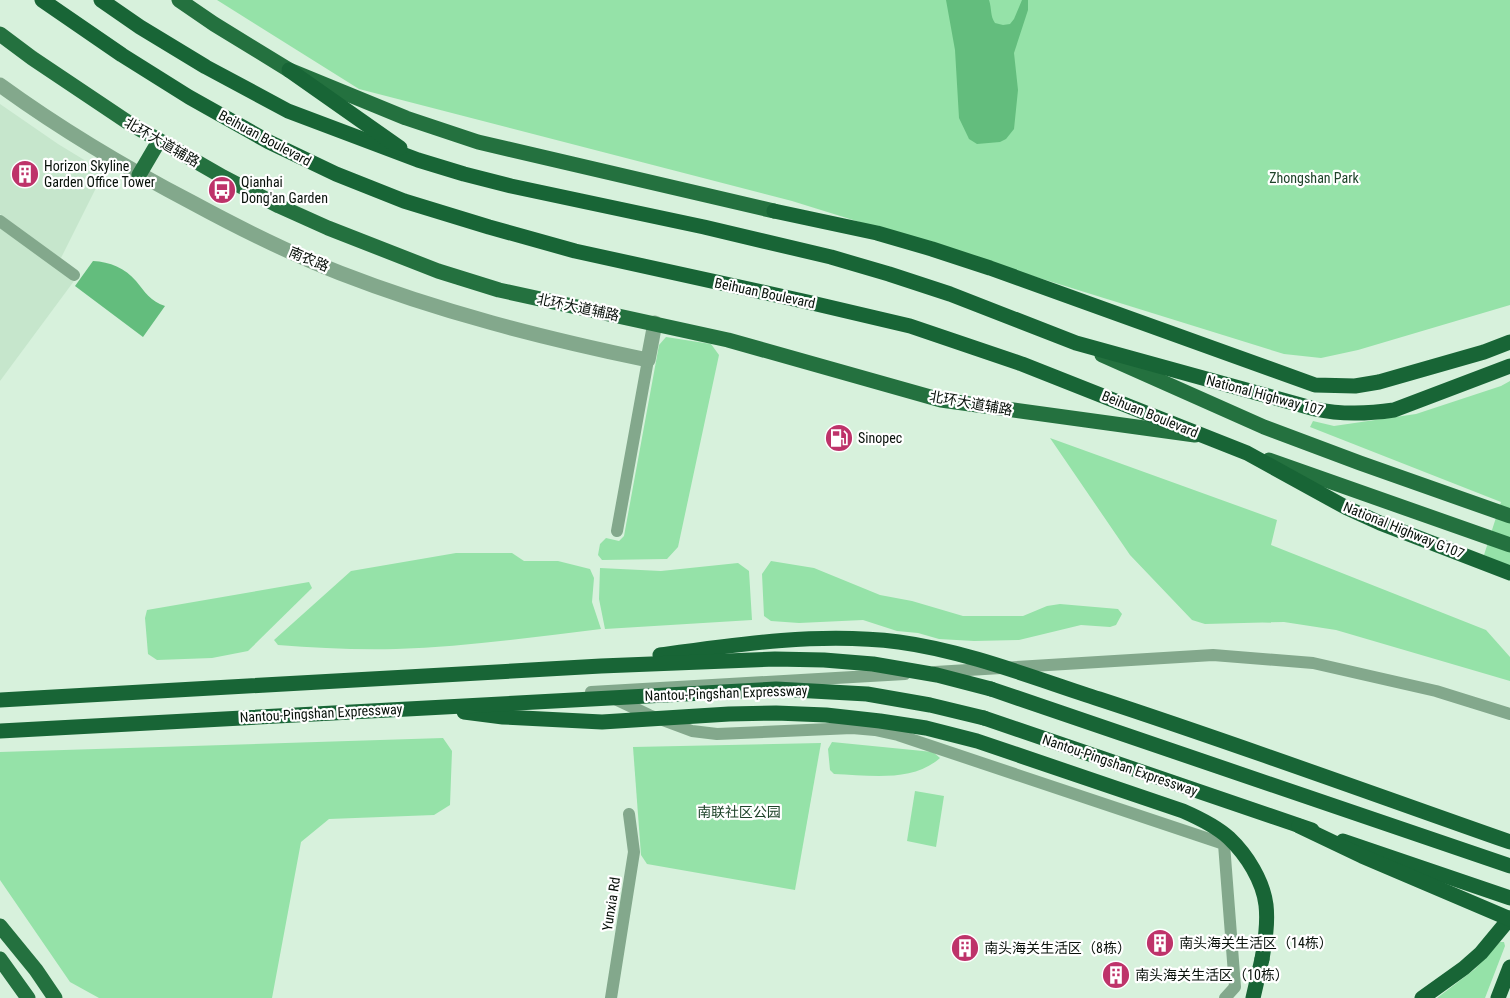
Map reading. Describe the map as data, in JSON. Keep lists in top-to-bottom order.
{
  "streets": {
    "highway": [
      "Beihuan Boulevard",
      "National Highway 107",
      "National Highway G107",
      "Nantou-Pingshan Expressway"
    ],
    "main road": ["北环大道辅路"],
    "street": ["南农路", "Yunxia Rd"]
  },
  "crossings": [
    ["Beihuan Boulevard", "北环大道辅路"],
    ["Beihuan Boulevard", "National Highway G107"]
  ],
  "parks": ["Zhongshan Park", "南联社区公园"],
  "places": {
    "building": [
      "Horizon Skyline Garden Office Tower",
      "南头海关生活区（14栋）",
      "南头海关生活区（8栋）",
      "南头海关生活区（10栋）"
    ],
    "bus stop": ["Qianhai Dong'an Garden"],
    "fuel station": ["Sinopec"]
  }
}
